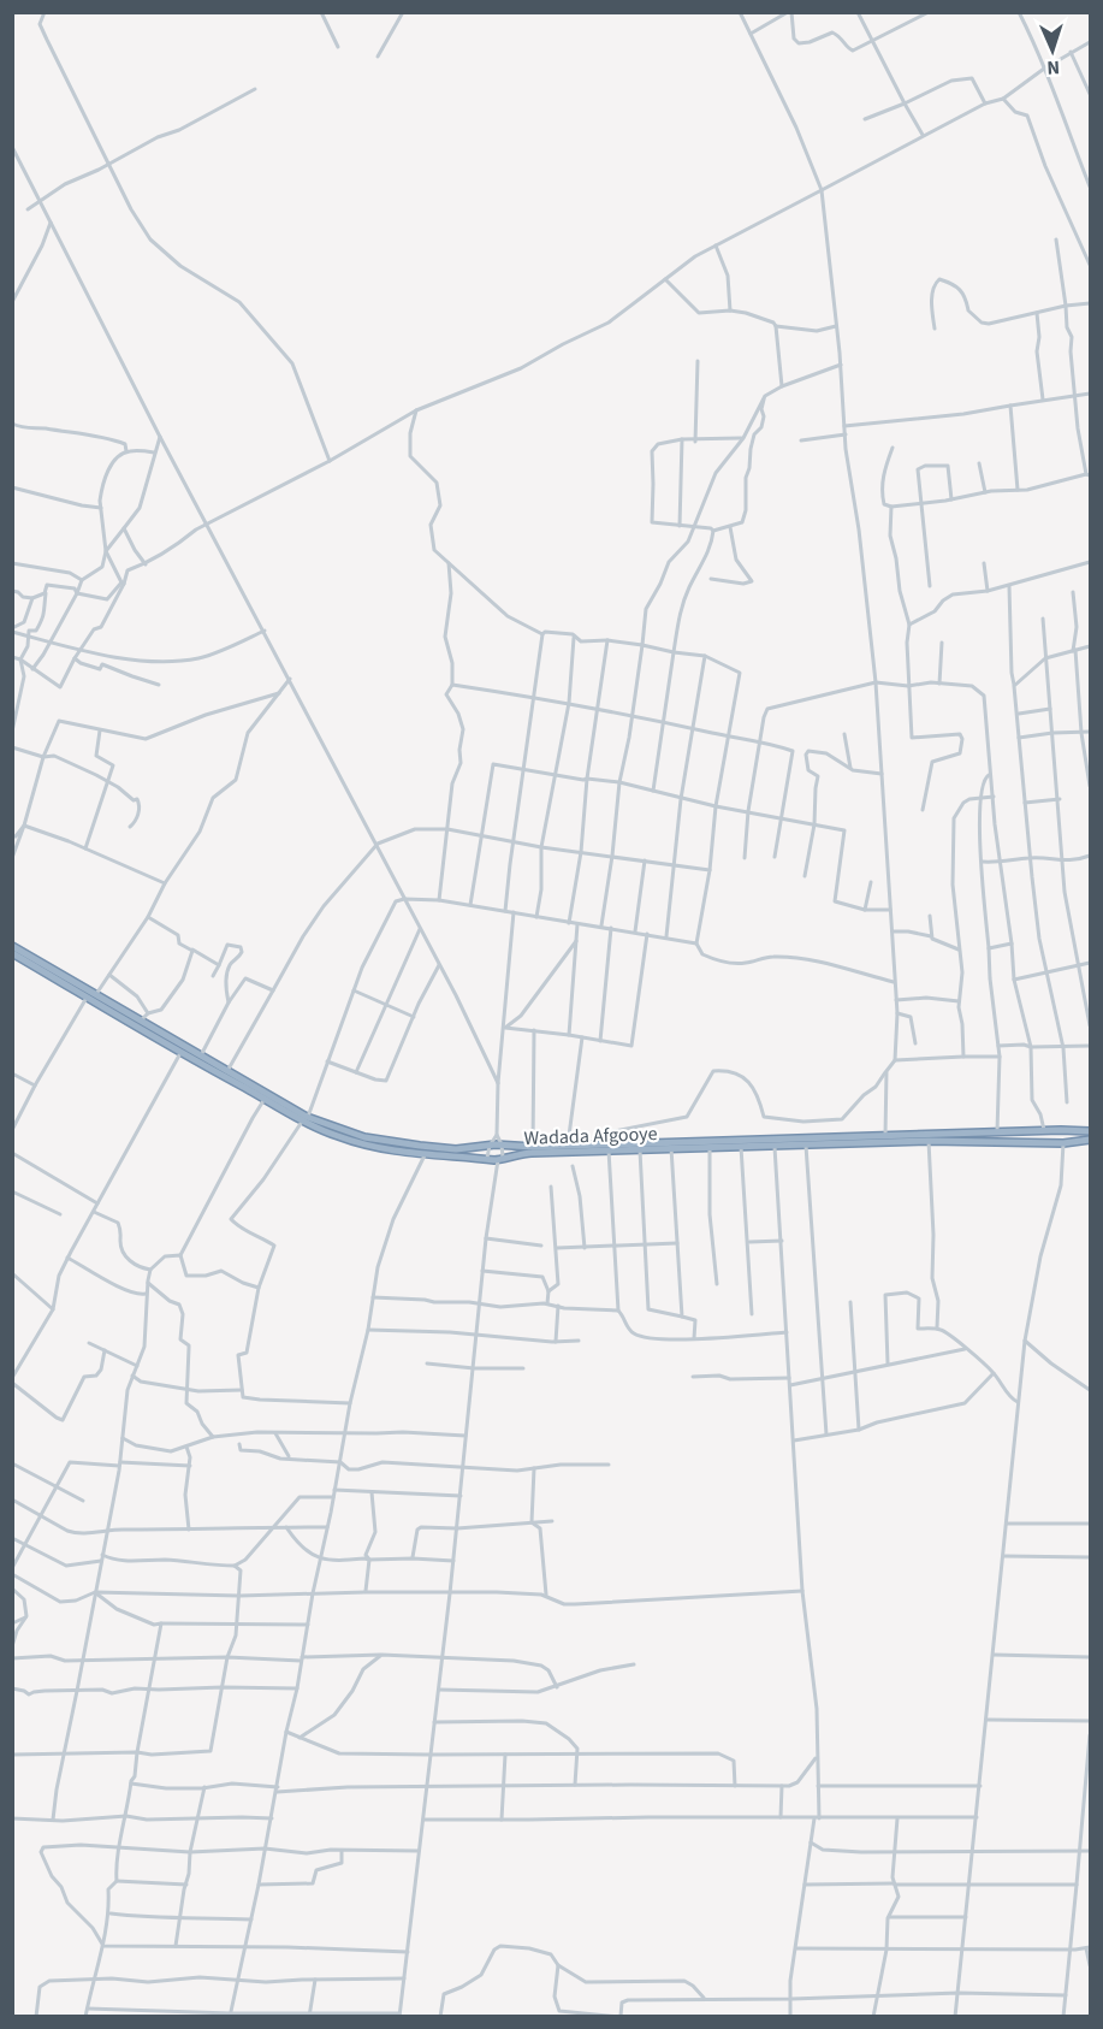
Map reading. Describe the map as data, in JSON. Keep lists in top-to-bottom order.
{
  "streets": {
    "highway": ["Wadada Afgooye"]
  },
  "north": "bottom"
}
